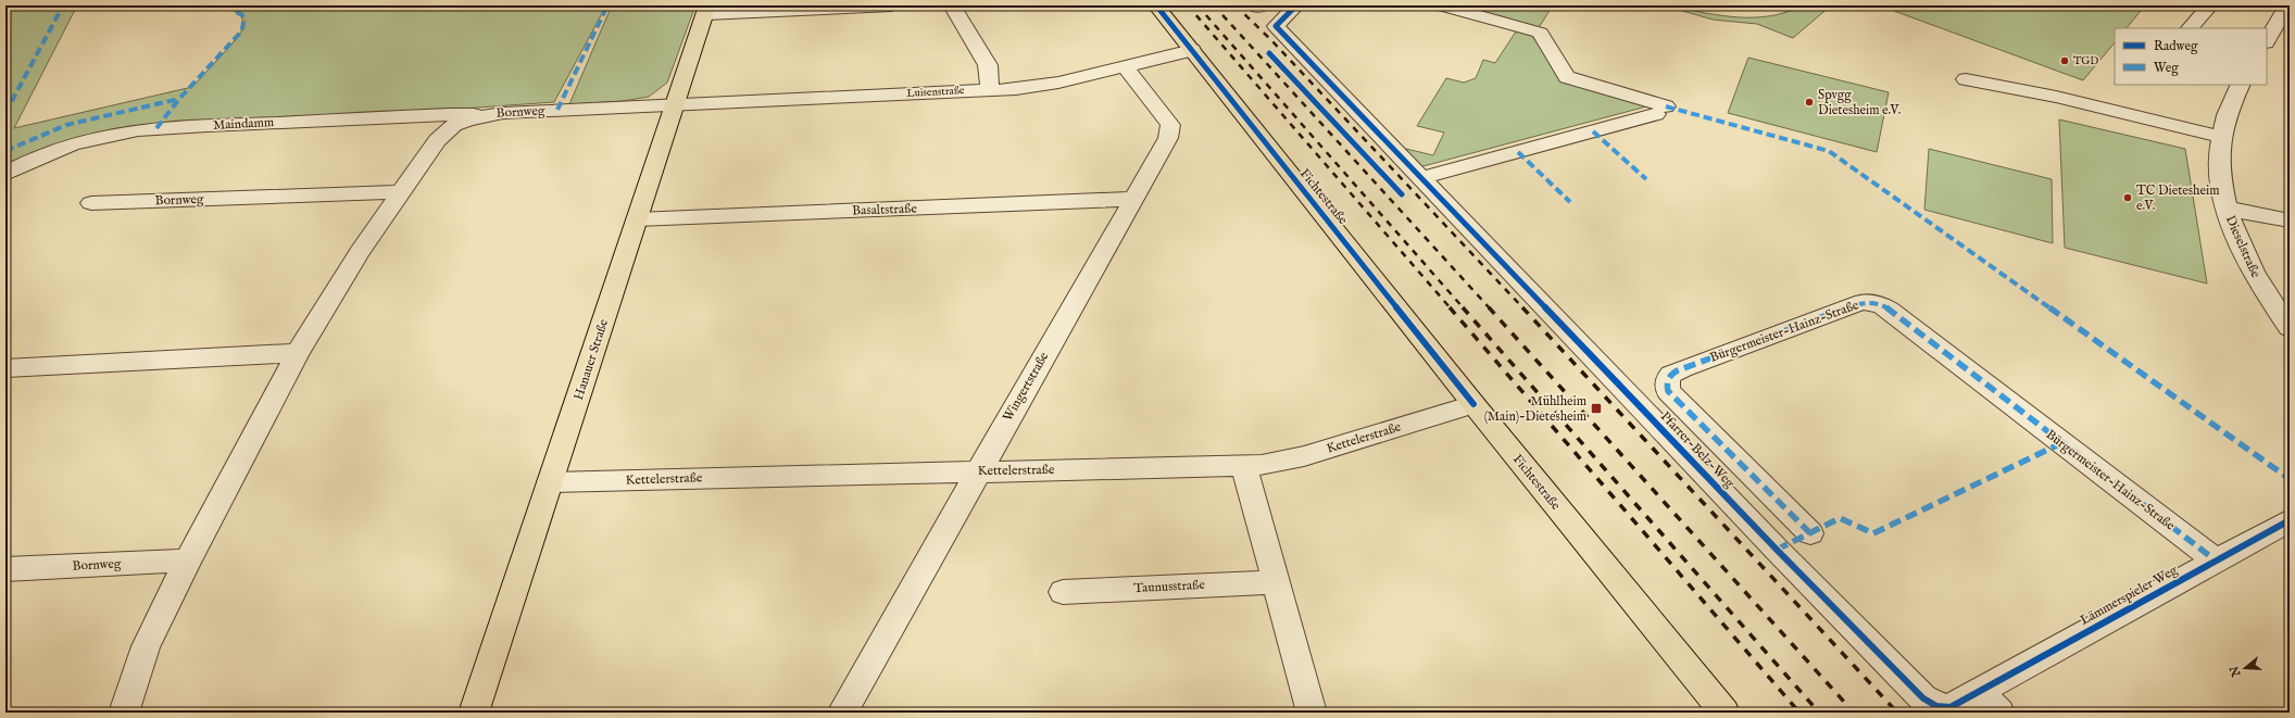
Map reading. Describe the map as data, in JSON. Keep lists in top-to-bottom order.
{
  "streets": {
    "main road": ["Fichtestraße", "Hanauer Straße"],
    "street": [
      "Luisenstraße",
      "Bornweg",
      "Maindamm",
      "Basaltstraße",
      "Dieselstraße",
      "Bürgermeister-Hainz-Straße",
      "Wingertstraße",
      "Kettelerstraße",
      "Pfarrer-Belz-Weg",
      "Taunusstraße",
      "Lämmerspieler Weg"
    ]
  },
  "crossings": [
    ["Luisenstraße", "Bornweg"],
    ["Luisenstraße", "Fichtestraße"],
    ["Luisenstraße", "Hanauer Straße"],
    ["Luisenstraße", "Wingertstraße"],
    ["Bornweg", "Maindamm"],
    ["Bornweg", "Hanauer Straße"],
    ["Fichtestraße", "Kettelerstraße"],
    ["Basaltstraße", "Hanauer Straße"],
    ["Basaltstraße", "Wingertstraße"],
    ["Bürgermeister-Hainz-Straße", "Lämmerspieler Weg"],
    ["Hanauer Straße", "Kettelerstraße"],
    ["Wingertstraße", "Kettelerstraße"],
    ["Pfarrer-Belz-Weg", "Lämmerspieler Weg"]
  ],
  "places": {
    "other": ["TGD", "Spvgg Dietesheim e.V.", "TC Dietesheim e.V."],
    "transit": ["Mühlheim (Main)-Dietesheim"]
  },
  "legend": ["Radweg", "Weg"],
  "north": "left"
}
